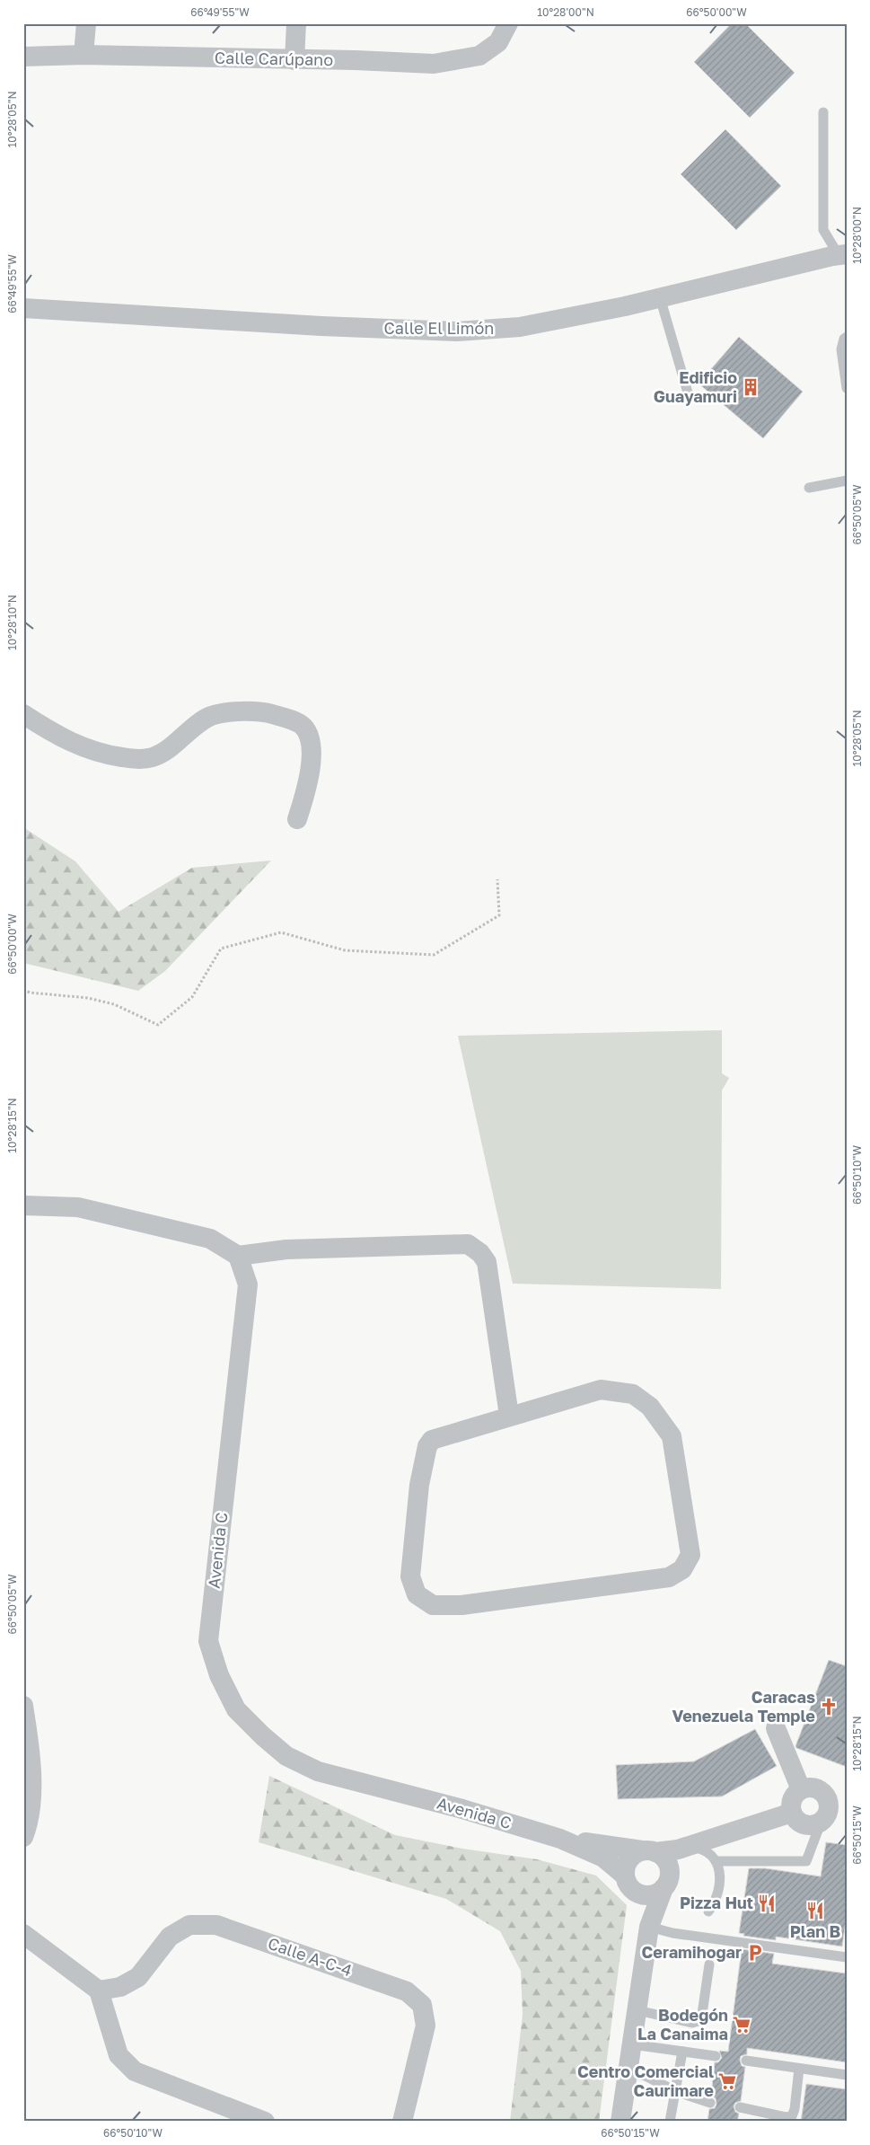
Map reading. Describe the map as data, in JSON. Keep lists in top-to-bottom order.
{
  "streets": {
    "street": [
      "Calle Carúpano",
      "Calle El Limón",
      "Avenida C",
      "Calle A-C-4"
    ]
  },
  "places": {
    "building": ["Edificio Guayamuri"],
    "church": ["Caracas Venezuela Temple"],
    "restaurant": ["Pizza Hut", "Plan B"],
    "parking": ["Ceramihogar"],
    "supermarket": ["Bodegón La Canaima", "Centro Comercial Caurimare"]
  },
  "coordinates": [
    "66°49'55\"W",
    "10°28'00\"N",
    "66°50'00\"W",
    "10°28'05\"N",
    "66°50'05\"W",
    "10°28'10\"N",
    "10°28'15\"N",
    "66°50'10\"W",
    "66°50'15\"W"
  ]
}
